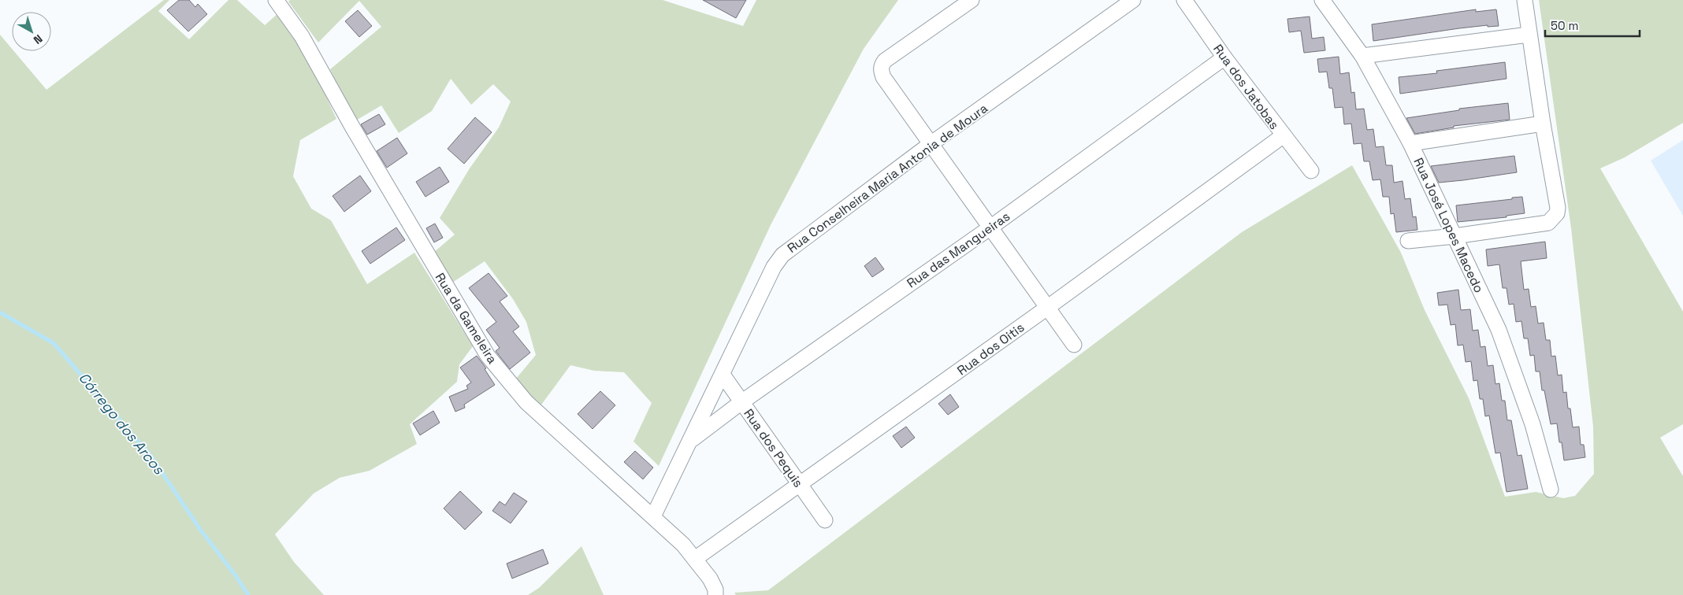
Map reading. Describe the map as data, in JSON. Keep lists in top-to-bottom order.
{
  "streets": {
    "street": [
      "Rua dos Jatobas",
      "Rua Conselheira Maria Antonia de Moura",
      "Rua José Lopes Macedo",
      "Rua das Mangueiras",
      "Rua da Gameleira",
      "Rua dos Oitis",
      "Rua dos Pequis"
    ]
  },
  "crossings": [
    ["Rua dos Jatobas", "Rua das Mangueiras"],
    ["Rua dos Jatobas", "Rua dos Oitis"],
    ["Rua Conselheira Maria Antonia de Moura", "Rua das Mangueiras"],
    ["Rua Conselheira Maria Antonia de Moura", "Rua da Gameleira"],
    ["Rua Conselheira Maria Antonia de Moura", "Rua dos Pequis"],
    ["Rua das Mangueiras", "Rua dos Pequis"],
    ["Rua da Gameleira", "Rua dos Oitis"],
    ["Rua dos Oitis", "Rua dos Pequis"]
  ],
  "water": ["Córrego dos Arcos"],
  "scale_bar": "50 m",
  "north": "bottom right"
}
